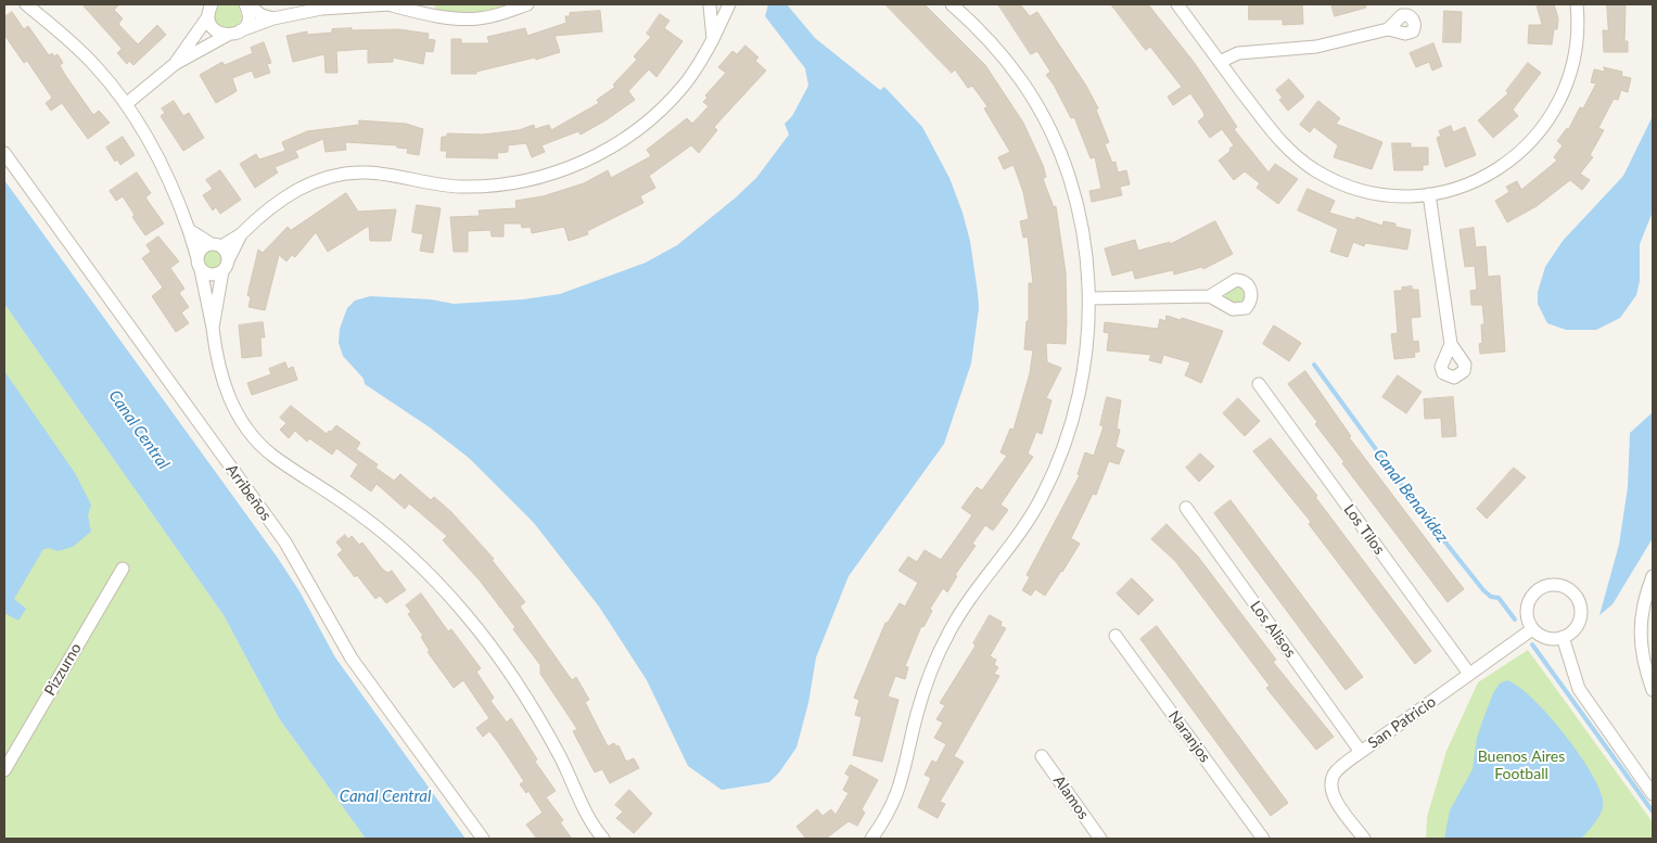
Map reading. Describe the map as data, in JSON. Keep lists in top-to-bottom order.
{
  "streets": {
    "street": [
      "Arribeños",
      "Los Tilos",
      "Los Alisos",
      "Pizzurno",
      "San Patricio",
      "Naranjos",
      "Alamos"
    ]
  },
  "crossings": [
    ["Los Tilos", "San Patricio"],
    ["Los Alisos", "San Patricio"]
  ],
  "water": ["Canal Central", "Canal Benavídez"],
  "parks": ["Buenos Aires Football"]
}
